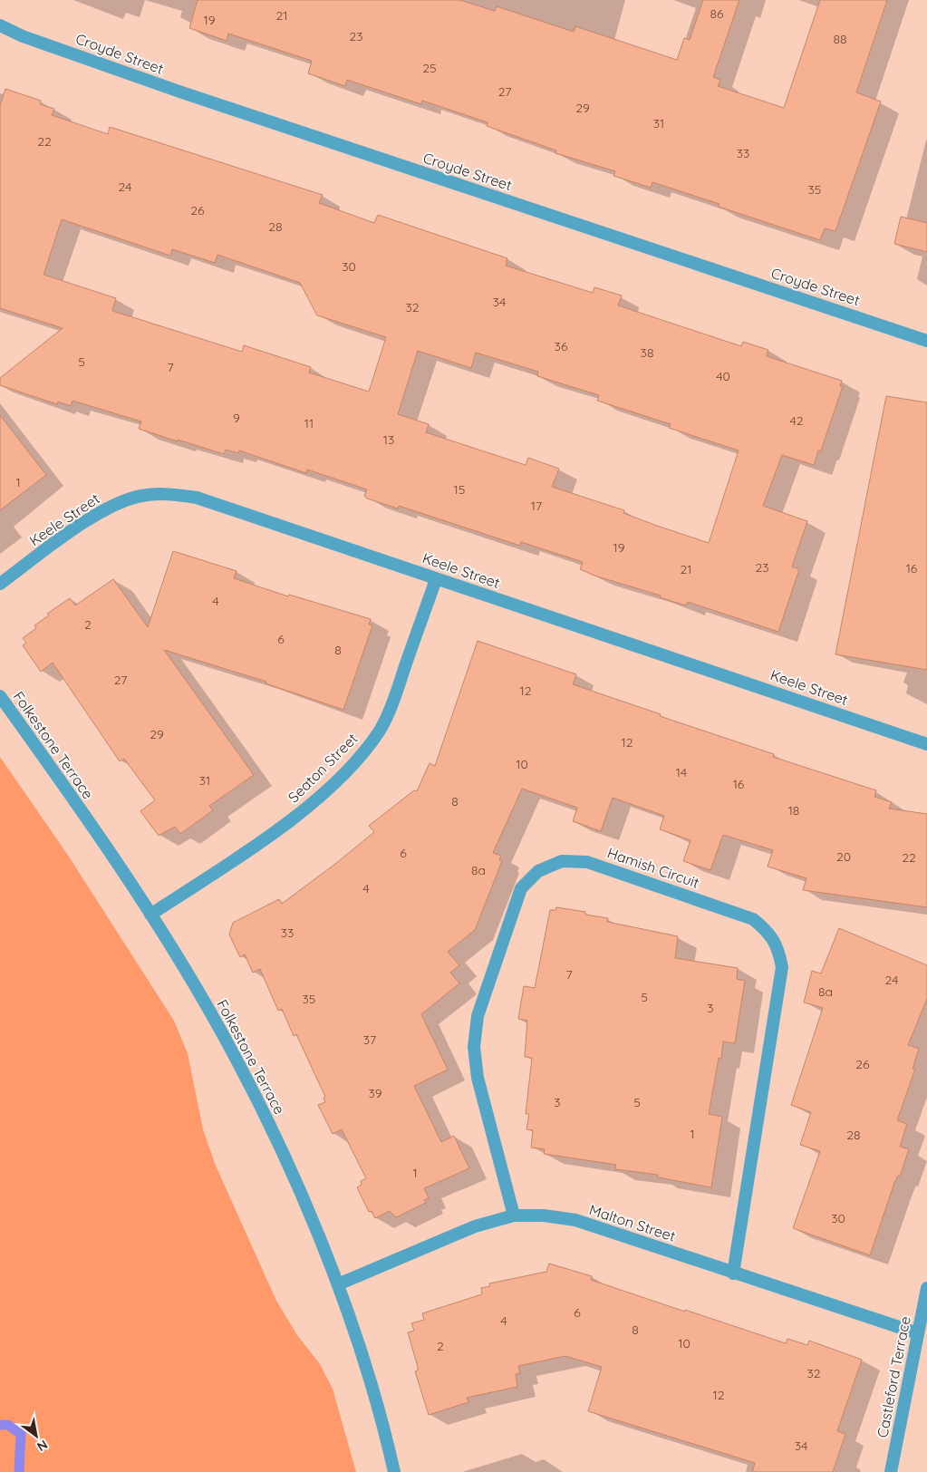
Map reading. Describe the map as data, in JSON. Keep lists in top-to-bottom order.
{
  "streets": {
    "street": [
      "Croyde Street",
      "Keele Street",
      "Folkestone Terrace",
      "Seaton Street",
      "Hamish Circuit",
      "Malton Street",
      "Castleford Terrace"
    ]
  },
  "crossings": [
    ["Keele Street", "Seaton Street"],
    ["Folkestone Terrace", "Seaton Street"],
    ["Folkestone Terrace", "Malton Street"],
    ["Hamish Circuit", "Malton Street"],
    ["Malton Street", "Castleford Terrace"]
  ],
  "house_numbers": [
    "86",
    "21",
    "19",
    "23",
    "88",
    "25",
    "27",
    "29",
    "31",
    "22",
    "33",
    "24",
    "35",
    "26",
    "28",
    "30",
    "34",
    "32",
    "36",
    "38",
    "5",
    "7",
    "40",
    "9",
    "42",
    "11",
    "13",
    "1",
    "15",
    "17",
    "19",
    "23",
    "16",
    "21",
    "4",
    "2",
    "6",
    "8",
    "27",
    "12",
    "29",
    "12",
    "10",
    "14",
    "31",
    "16",
    "8",
    "18",
    "6",
    "20",
    "22",
    "8a",
    "4",
    "33",
    "7",
    "24",
    "8a",
    "5",
    "35",
    "3",
    "37",
    "26",
    "39",
    "3",
    "5",
    "1",
    "28",
    "1",
    "30",
    "6",
    "4",
    "8",
    "10",
    "2",
    "32",
    "12",
    "34"
  ],
  "north": "bottom right"
}
